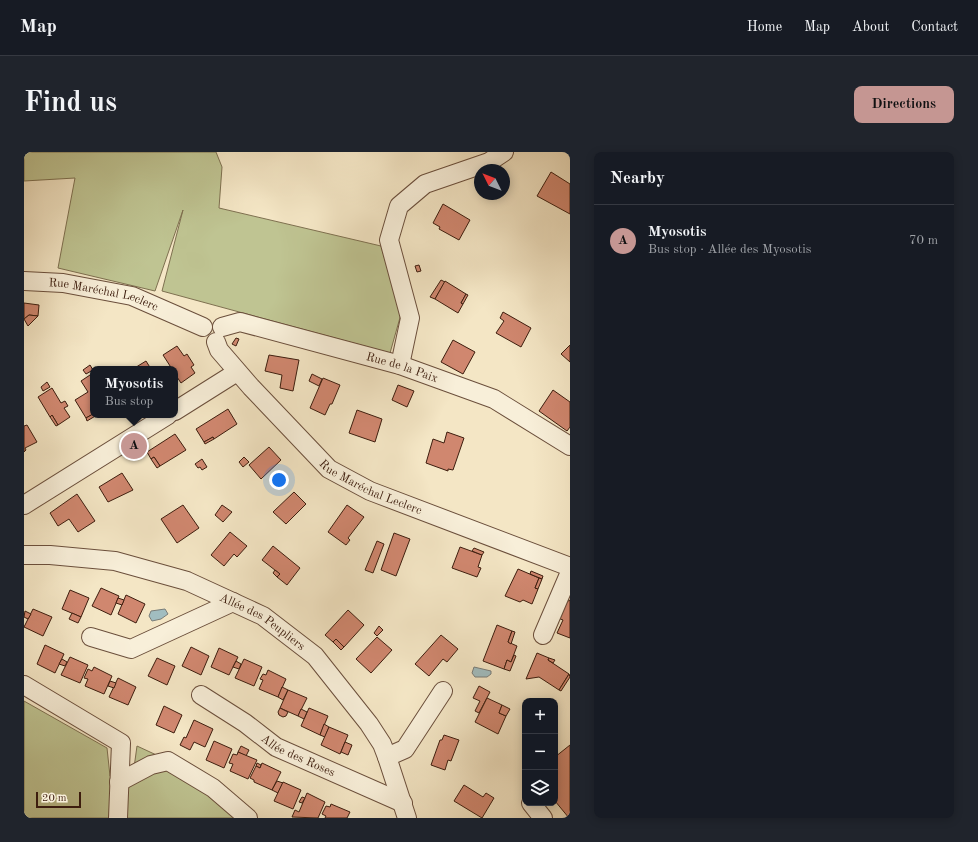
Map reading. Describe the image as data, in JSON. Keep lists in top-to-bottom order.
{
  "streets": {
    "street": [
      "Rue Maréchal Leclerc",
      "Rue de la Paix",
      "Allée des Peupliers",
      "Allée des Roses"
    ]
  },
  "crossings": [
    ["Rue Maréchal Leclerc", "Rue de la Paix"],
    ["Allée des Peupliers", "Allée des Roses"]
  ],
  "scale_bar": "20 m",
  "north": "top left",
  "page": {
    "header": "Map",
    "nav": [
      "Home",
      "Map",
      "About",
      "Contact"
    ],
    "buttons": "Directions",
    "title": "Find us",
    "heading": "Nearby",
    "list": [
      {
        "mark": "A",
        "name": "Myosotis",
        "note": "Bus stop · Allée des Myosotis",
        "value": "70 m"
      }
    ],
    "popup": ["Myosotis", "Bus stop"],
    "pins": "A",
    "map_buttons": ["+", "−"],
    "scale": "20 m"
  }
}
